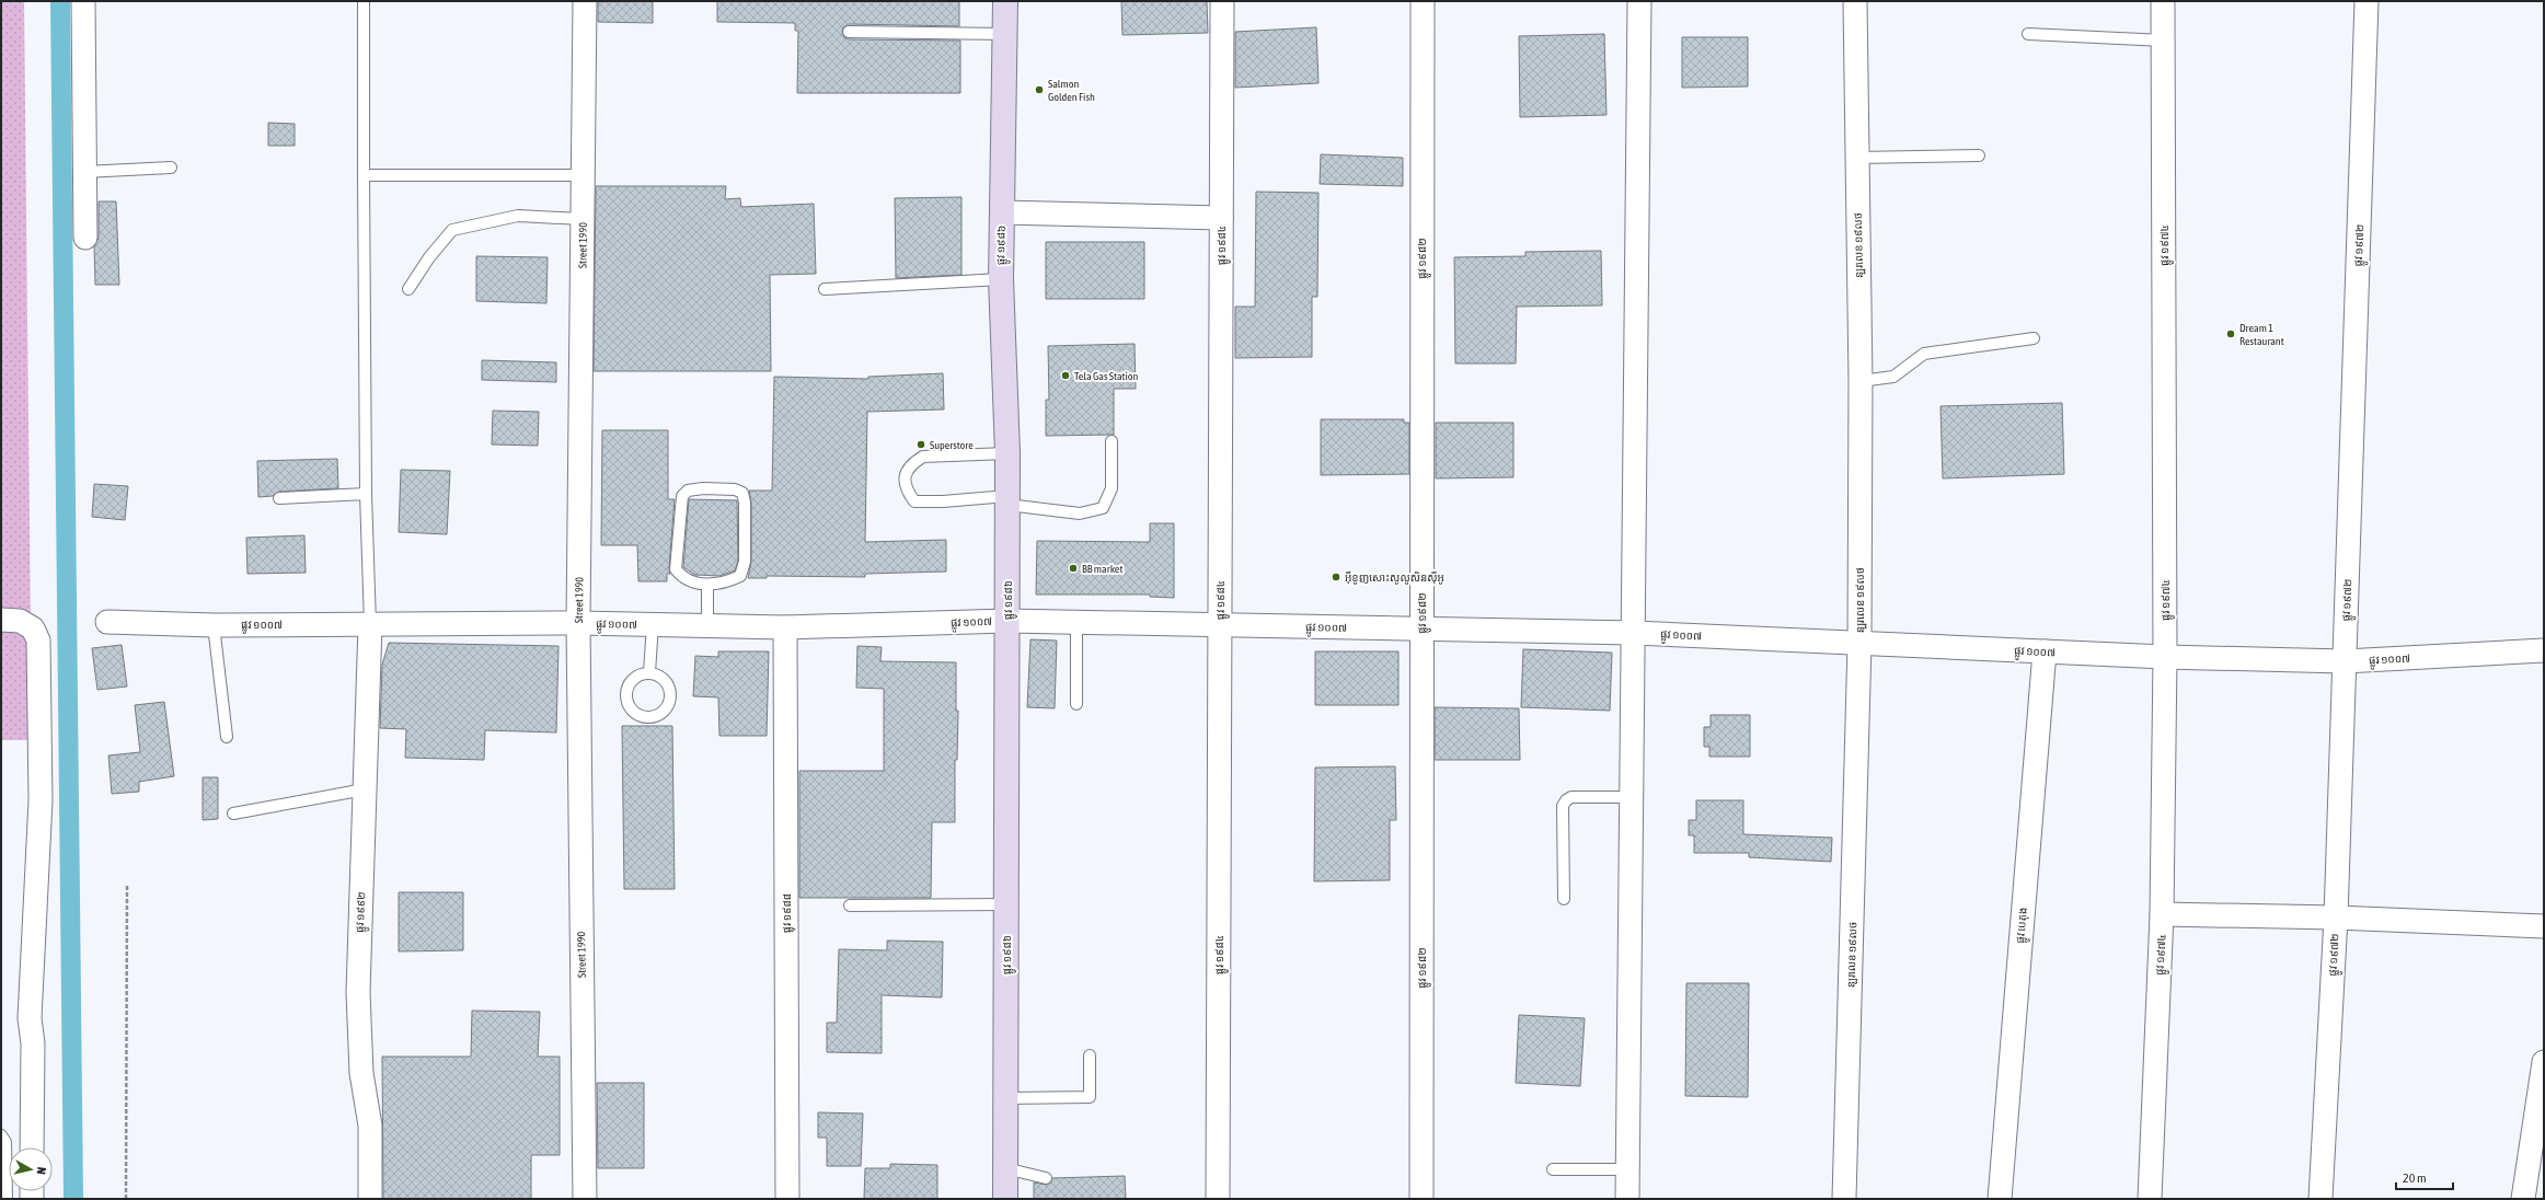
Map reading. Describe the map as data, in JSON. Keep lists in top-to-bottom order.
{
  "streets": {
    "main road": ["ផ្លូវ ១៩៨៦"],
    "street": [
      "Street 1990",
      "ផ្លូវ ១៩៨៤",
      "ន្ឡរលេខ ១៩លថ",
      "ផ្លូវ ១៩៧៤",
      "ផ្លូវ ១៩៧២",
      "ផ្លូវ ១៩៨២",
      "ផ្លូវ ១០០៧",
      "ផ្លូវ ១៩៩២",
      "ផ្លុវ ១៩៨៨",
      "ផ្លូវ បេតុង"
    ]
  },
  "crossings": [
    ["Street 1990", "ផ្លូវ ១០០៧"],
    ["ផ្លូវ ១៩៨៦", "ផ្លូវ ១០០៧"],
    ["ផ្លូវ ១៩៨៤", "ផ្លូវ ១០០៧"],
    ["ន្ឡរលេខ ១៩លថ", "ផ្លូវ ១០០៧"],
    ["ផ្លូវ ១៩៧៤", "ផ្លូវ ១០០៧"],
    ["ផ្លូវ ១៩៧២", "ផ្លូវ ១០០៧"],
    ["ផ្លូវ ១៩៨២", "ផ្លូវ ១០០៧"],
    ["ផ្លូវ ១០០៧", "ផ្លូវ ១៩៩២"],
    ["ផ្លូវ ១០០៧", "ផ្លុវ ១៩៨៨"],
    ["ផ្លូវ ១០០៧", "ផ្លូវ បេតុង"]
  ],
  "places": [
    "Salmon Golden Fish",
    "Dream 1 Restaurant",
    "Tela Gas Station",
    "Superstore",
    "BB market",
    "អ៊ីខូញសោះសូលូសិនស៊ីអូ"
  ],
  "scale_bar": "20 m",
  "north": "right"
}
